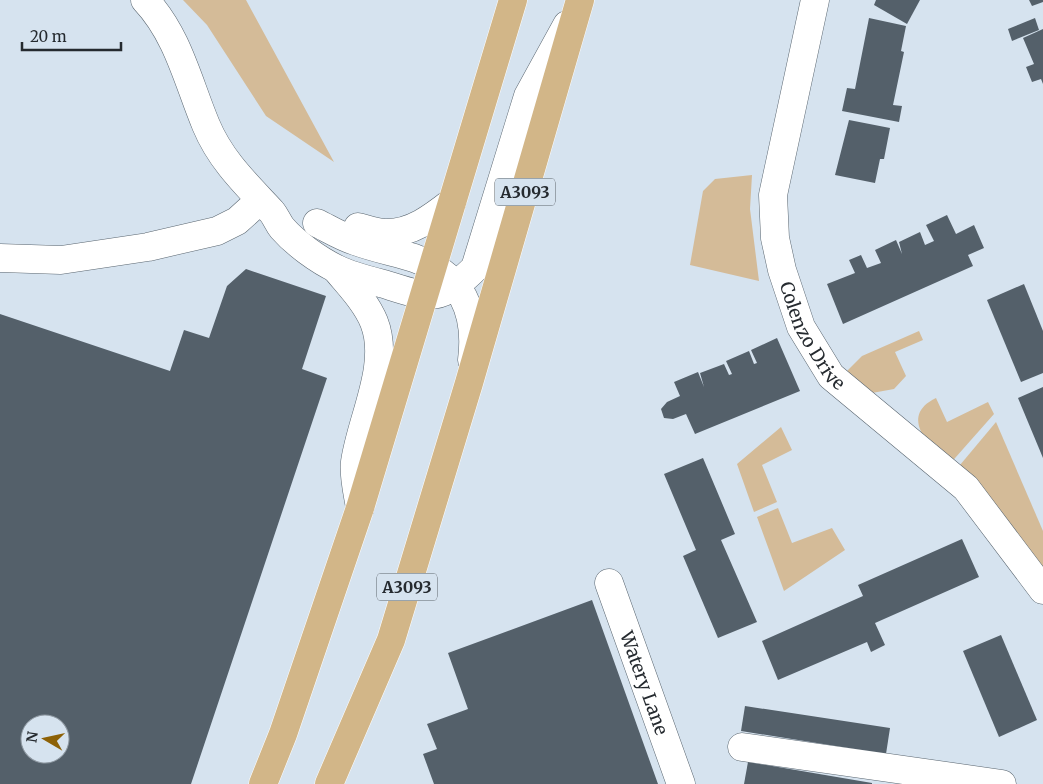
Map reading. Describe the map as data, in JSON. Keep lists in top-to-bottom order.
{
  "streets": {
    "main road": ["A3093"],
    "street": ["Colenzo Drive", "Watery Lane"]
  },
  "scale_bar": "20 m",
  "north": "left"
}
